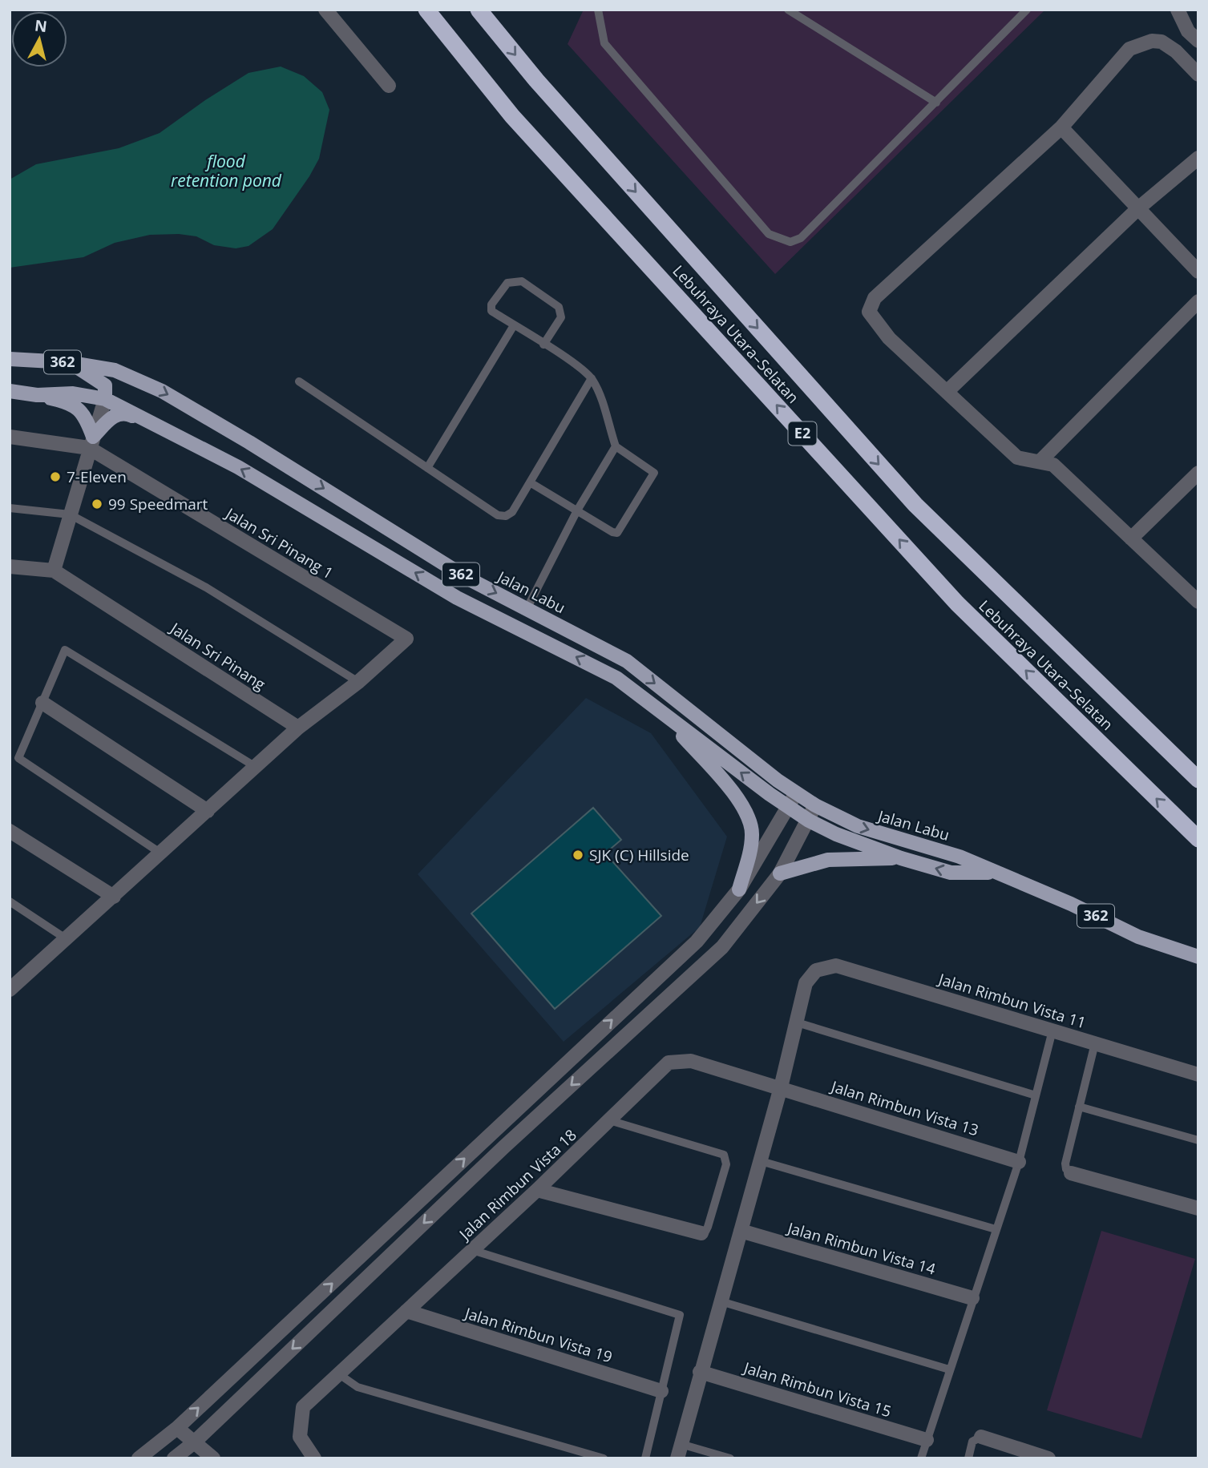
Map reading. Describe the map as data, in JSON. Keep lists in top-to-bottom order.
{
  "streets": {
    "highway": ["Lebuhraya Utara–Selatan", "E2"],
    "main road": ["362", "Jalan Labu"],
    "street": [
      "Jalan Sri Pinang 1",
      "Jalan Sri Pinang",
      "Jalan Rimbun Vista 11",
      "Jalan Rimbun Vista 13",
      "Jalan Rimbun Vista 18",
      "Jalan Rimbun Vista 14",
      "Jalan Rimbun Vista 19",
      "Jalan Rimbun Vista 15"
    ]
  },
  "crossings": [
    ["Jalan Rimbun Vista 13", "Jalan Rimbun Vista 18"],
    ["Jalan Rimbun Vista 18", "Jalan Rimbun Vista 19"]
  ],
  "water": ["flood retention pond"],
  "places": ["7-Eleven", "99 Speedmart", "SJK (C) Hillside"],
  "north": "top"
}
